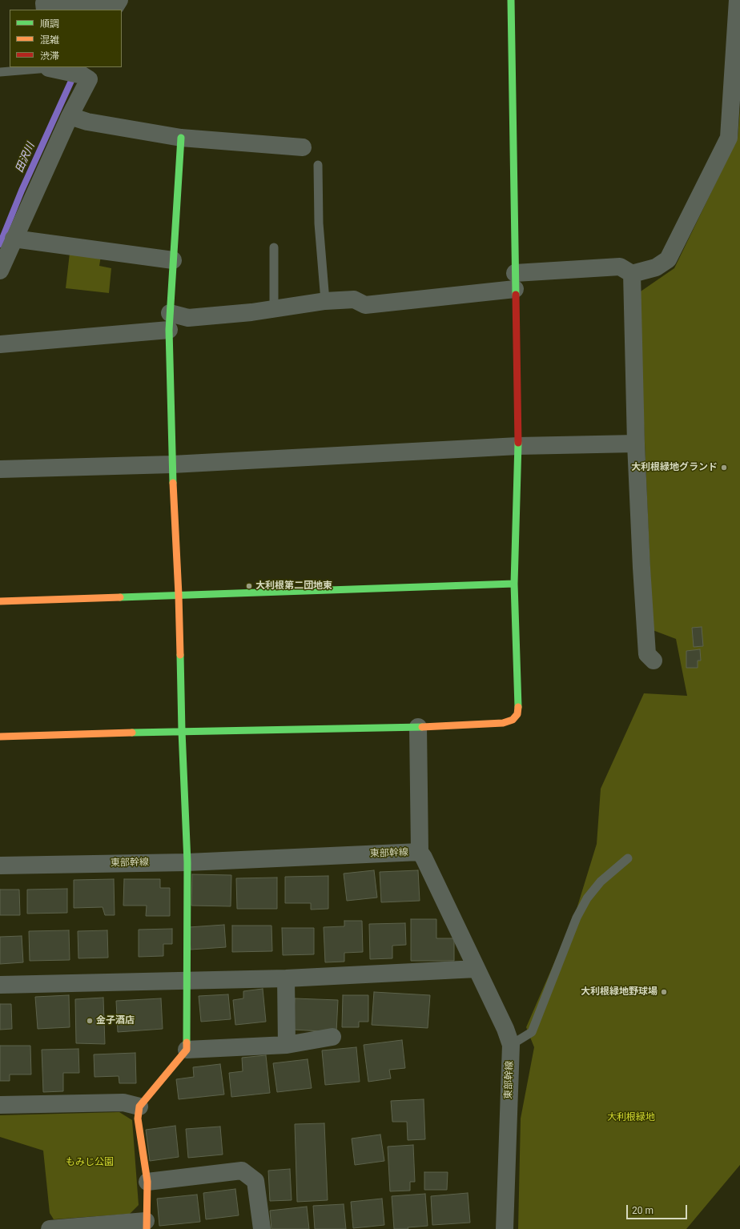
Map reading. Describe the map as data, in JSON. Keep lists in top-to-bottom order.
{
  "streets": {
    "street": ["東部幹線"]
  },
  "water": ["田沢川"],
  "parks": ["大利根緑地", "もみじ公園"],
  "places": [
    "大利根緑地グランド",
    "大利根第二団地東",
    "大利根緑地野球場",
    "金子酒店"
  ],
  "legend": ["順調", "混雑", "渋滞"],
  "scale_bar": "20 m"
}
